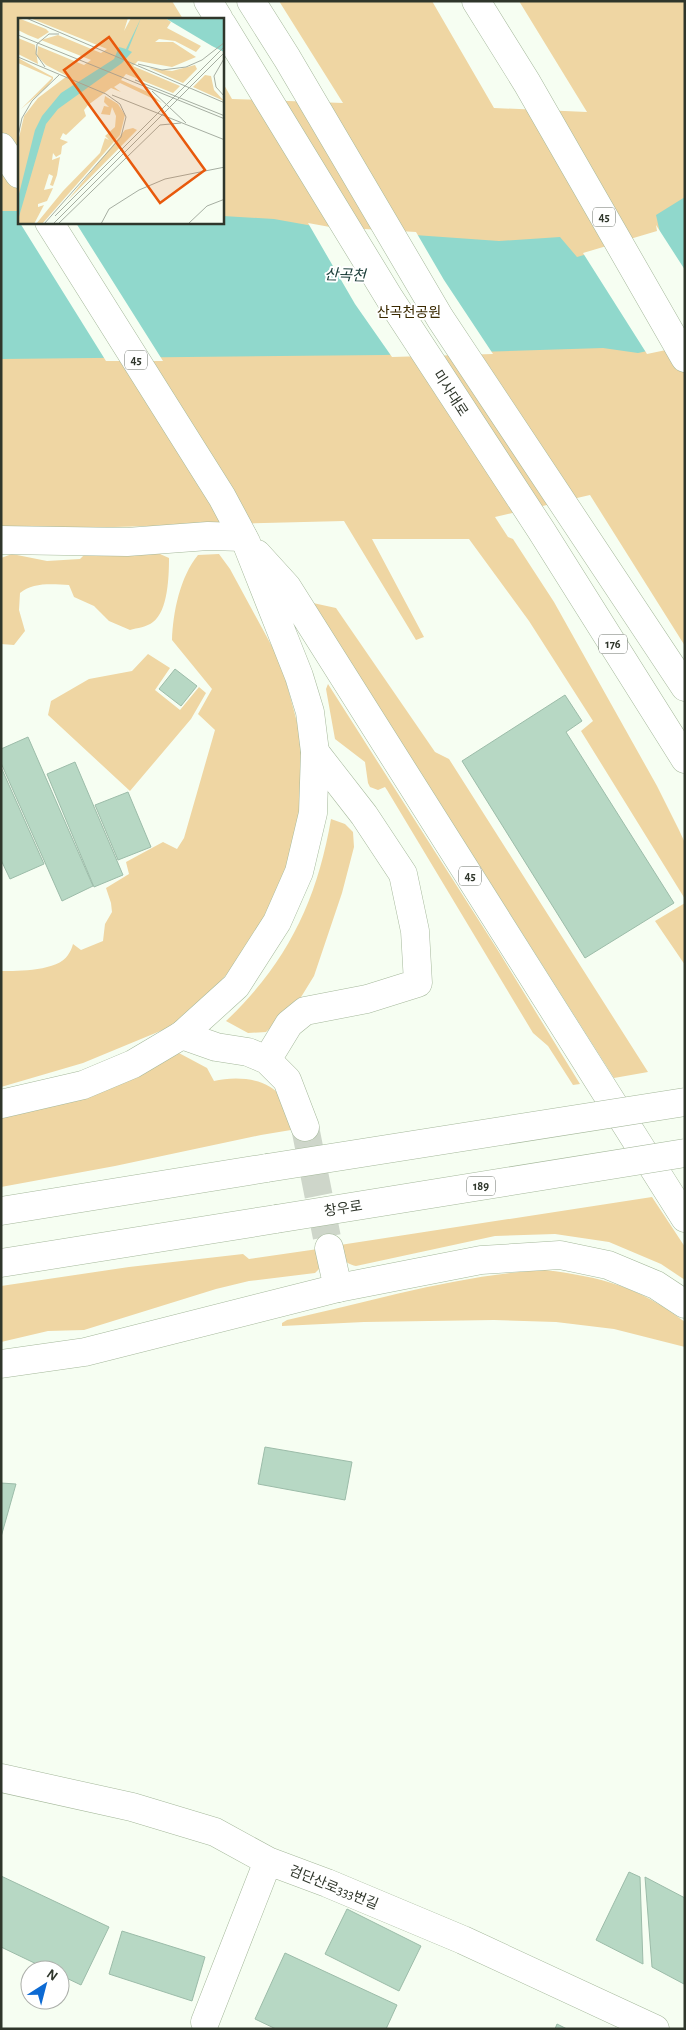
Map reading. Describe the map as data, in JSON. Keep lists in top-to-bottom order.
{
  "streets": {
    "main road": [
      "45",
      "미사대로",
      "176",
      "189",
      "창우로",
      "검단산로333번길"
    ]
  },
  "water": ["산곡천"],
  "parks": ["산곡천공원"],
  "north": "top right"
}
